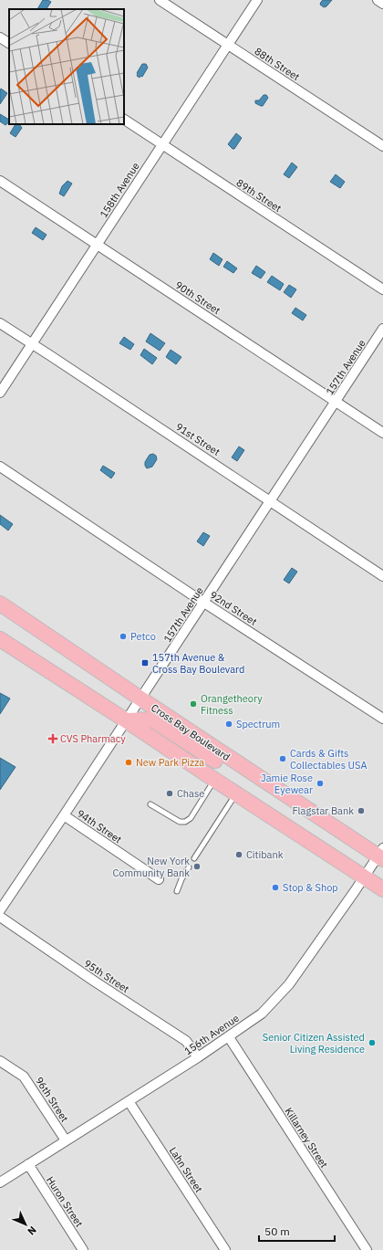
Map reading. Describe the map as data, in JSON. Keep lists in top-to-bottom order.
{
  "streets": {
    "main road": ["Cross Bay Boulevard"],
    "street": [
      "88th Street",
      "158th Avenue",
      "89th Street",
      "90th Street",
      "157th Avenue",
      "91st Street",
      "92nd Street",
      "94th Street",
      "95th Street",
      "156th Avenue",
      "96th Street",
      "Killarney Street",
      "Lahn Street",
      "Huron Street"
    ]
  },
  "crossings": [
    ["88th Street", "158th Avenue"],
    ["158th Avenue", "89th Street"],
    ["158th Avenue", "90th Street"],
    ["158th Avenue", "91st Street"],
    ["90th Street", "157th Avenue"],
    ["157th Avenue", "91st Street"],
    ["157th Avenue", "92nd Street"],
    ["157th Avenue", "Cross Bay Boulevard"],
    ["157th Avenue", "94th Street"],
    ["Cross Bay Boulevard", "156th Avenue"],
    ["95th Street", "156th Avenue"],
    ["156th Avenue", "96th Street"],
    ["156th Avenue", "Killarney Street"],
    ["156th Avenue", "Lahn Street"],
    ["156th Avenue", "Huron Street"]
  ],
  "places": {
    "other": [
      "Petco",
      "Orangetheory Fitness",
      "Spectrum",
      "Cards & Gifts Collectables USA",
      "New Park Pizza",
      "Jamie Rose Eyewear",
      "Chase",
      "Flagstar Bank",
      "Citibank",
      "New York Community Bank",
      "Stop & Shop",
      "Senior Citizen Assisted Living Residence"
    ],
    "transit": ["157th Avenue & Cross Bay Boulevard"],
    "health": ["CVS Pharmacy"]
  },
  "scale_bar": "50 m",
  "north": "bottom right"
}
